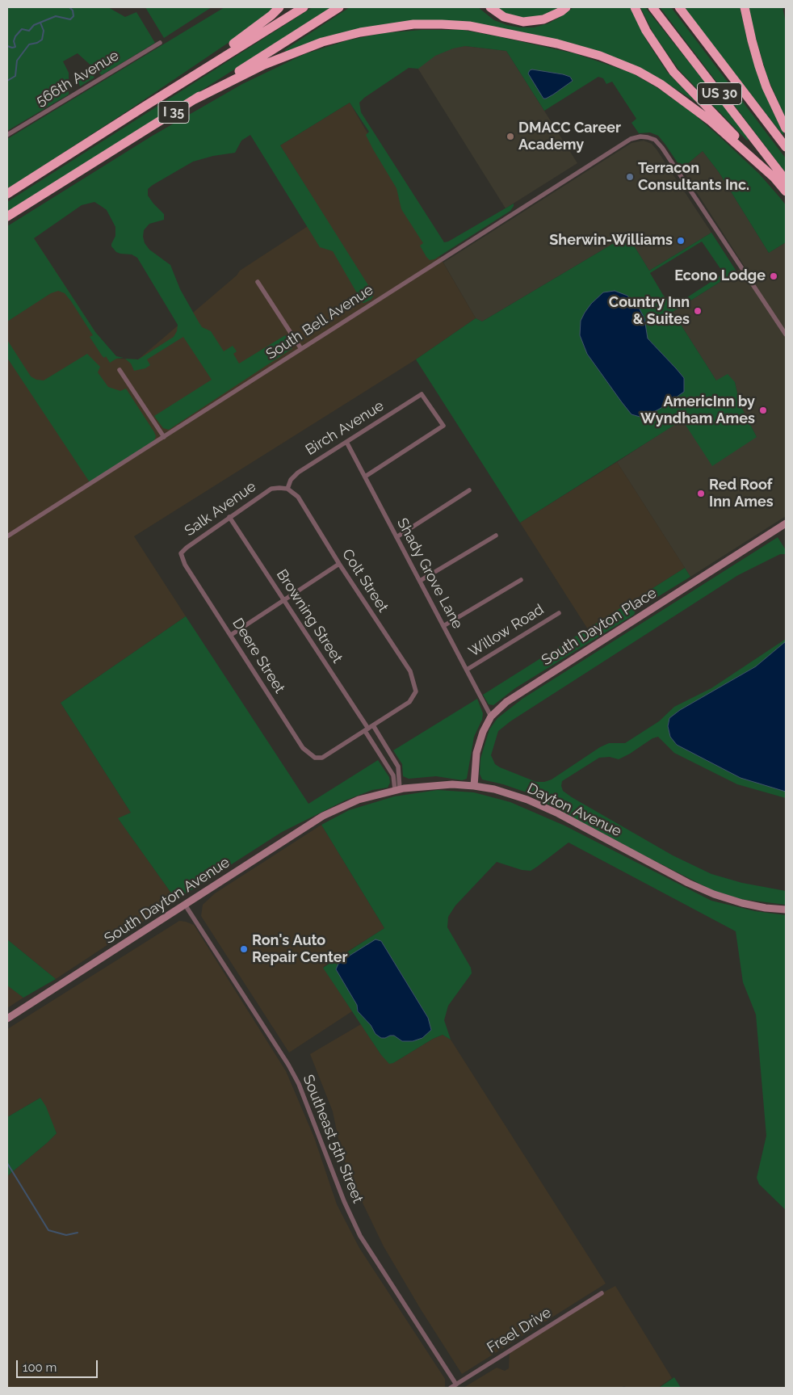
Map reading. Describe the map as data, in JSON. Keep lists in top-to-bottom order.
{
  "streets": {
    "highway": ["US 30", "I 35"],
    "main road": ["South Dayton Place", "Dayton Avenue", "South Dayton Avenue"],
    "street": [
      "566th Avenue",
      "South Bell Avenue",
      "Birch Avenue",
      "Salk Avenue",
      "Shady Grove Lane",
      "Colt Street",
      "Browning Street",
      "Willow Road",
      "Deere Street",
      "Southeast 5th Street",
      "Freel Drive"
    ]
  },
  "crossings": [
    ["Birch Avenue", "Salk Avenue"],
    ["Birch Avenue", "Shady Grove Lane"],
    ["Birch Avenue", "Colt Street"],
    ["Salk Avenue", "Colt Street"],
    ["Salk Avenue", "Browning Street"],
    ["Salk Avenue", "Deere Street"],
    ["Shady Grove Lane", "South Dayton Place"],
    ["Shady Grove Lane", "Willow Road"],
    ["Colt Street", "Browning Street"],
    ["Colt Street", "Deere Street"],
    ["Browning Street", "Deere Street"],
    ["Browning Street", "Dayton Avenue"],
    ["South Dayton Place", "Dayton Avenue"],
    ["Dayton Avenue", "South Dayton Avenue"],
    ["South Dayton Avenue", "Southeast 5th Street"],
    ["Southeast 5th Street", "Freel Drive"]
  ],
  "places": [
    "DMACC Career Academy",
    "Terracon Consultants Inc.",
    "Sherwin-Williams",
    "Econo Lodge",
    "Country Inn & Suites",
    "AmericInn by Wyndham Ames",
    "Red Roof Inn Ames",
    "Ron's Auto Repair Center"
  ],
  "scale_bar": "100 m"
}
